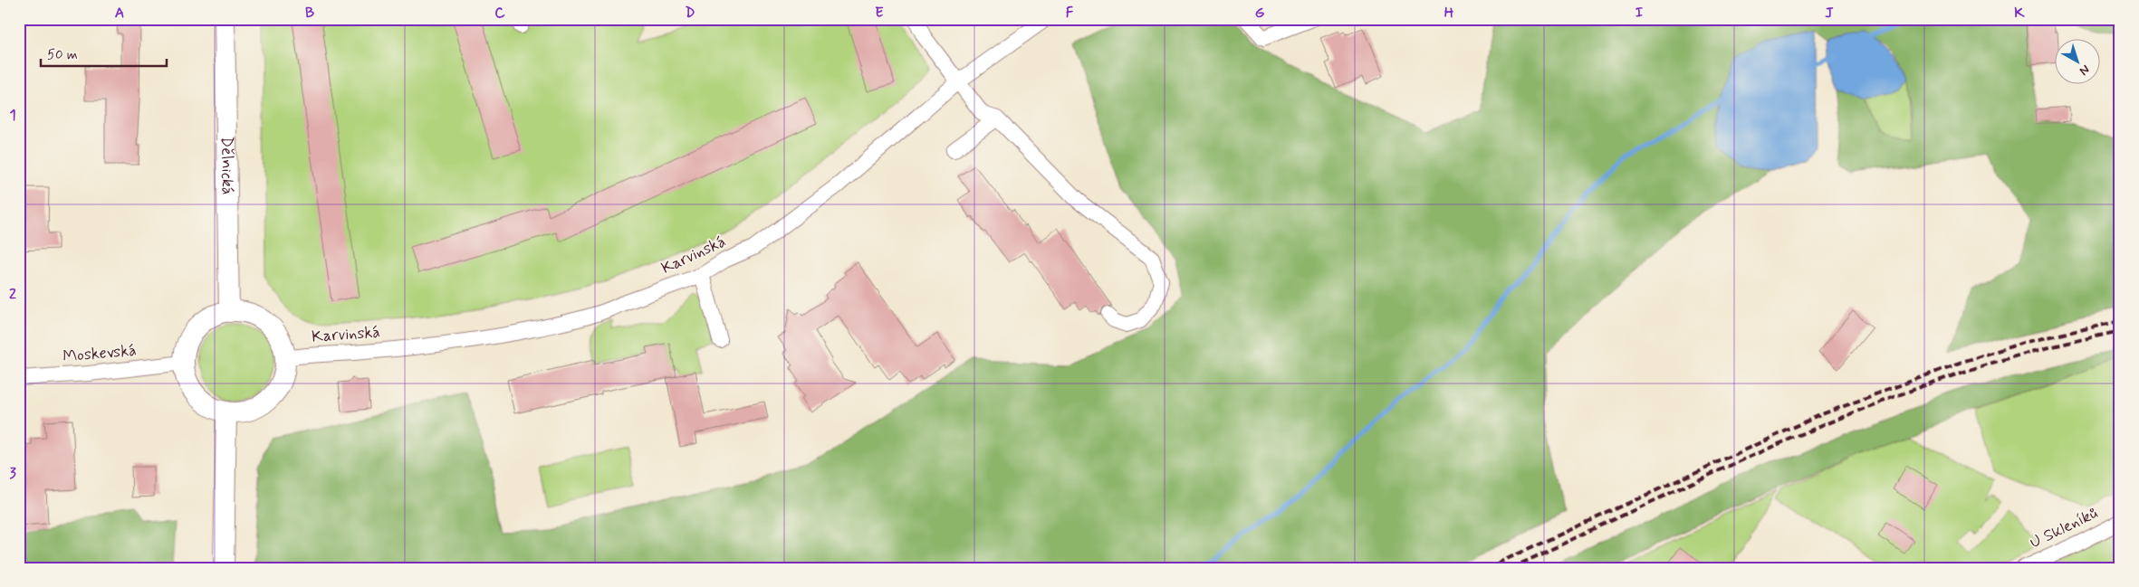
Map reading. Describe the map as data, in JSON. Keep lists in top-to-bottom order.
{
  "streets": {
    "street": [
      "Dělnická",
      "Karvinská",
      "Moskevská",
      "U Skleníků"
    ]
  },
  "crossings": [
    ["Dělnická", "Karvinská"],
    ["Dělnická", "Moskevská"],
    ["Karvinská", "Moskevská"]
  ],
  "scale_bar": "50 m",
  "north": "bottom right",
  "grid": {
    "columns": [
      "A",
      "B",
      "C",
      "D",
      "E",
      "F",
      "G",
      "H",
      "I",
      "J",
      "K"
    ],
    "rows": ["1", "2", "3"]
  }
}
